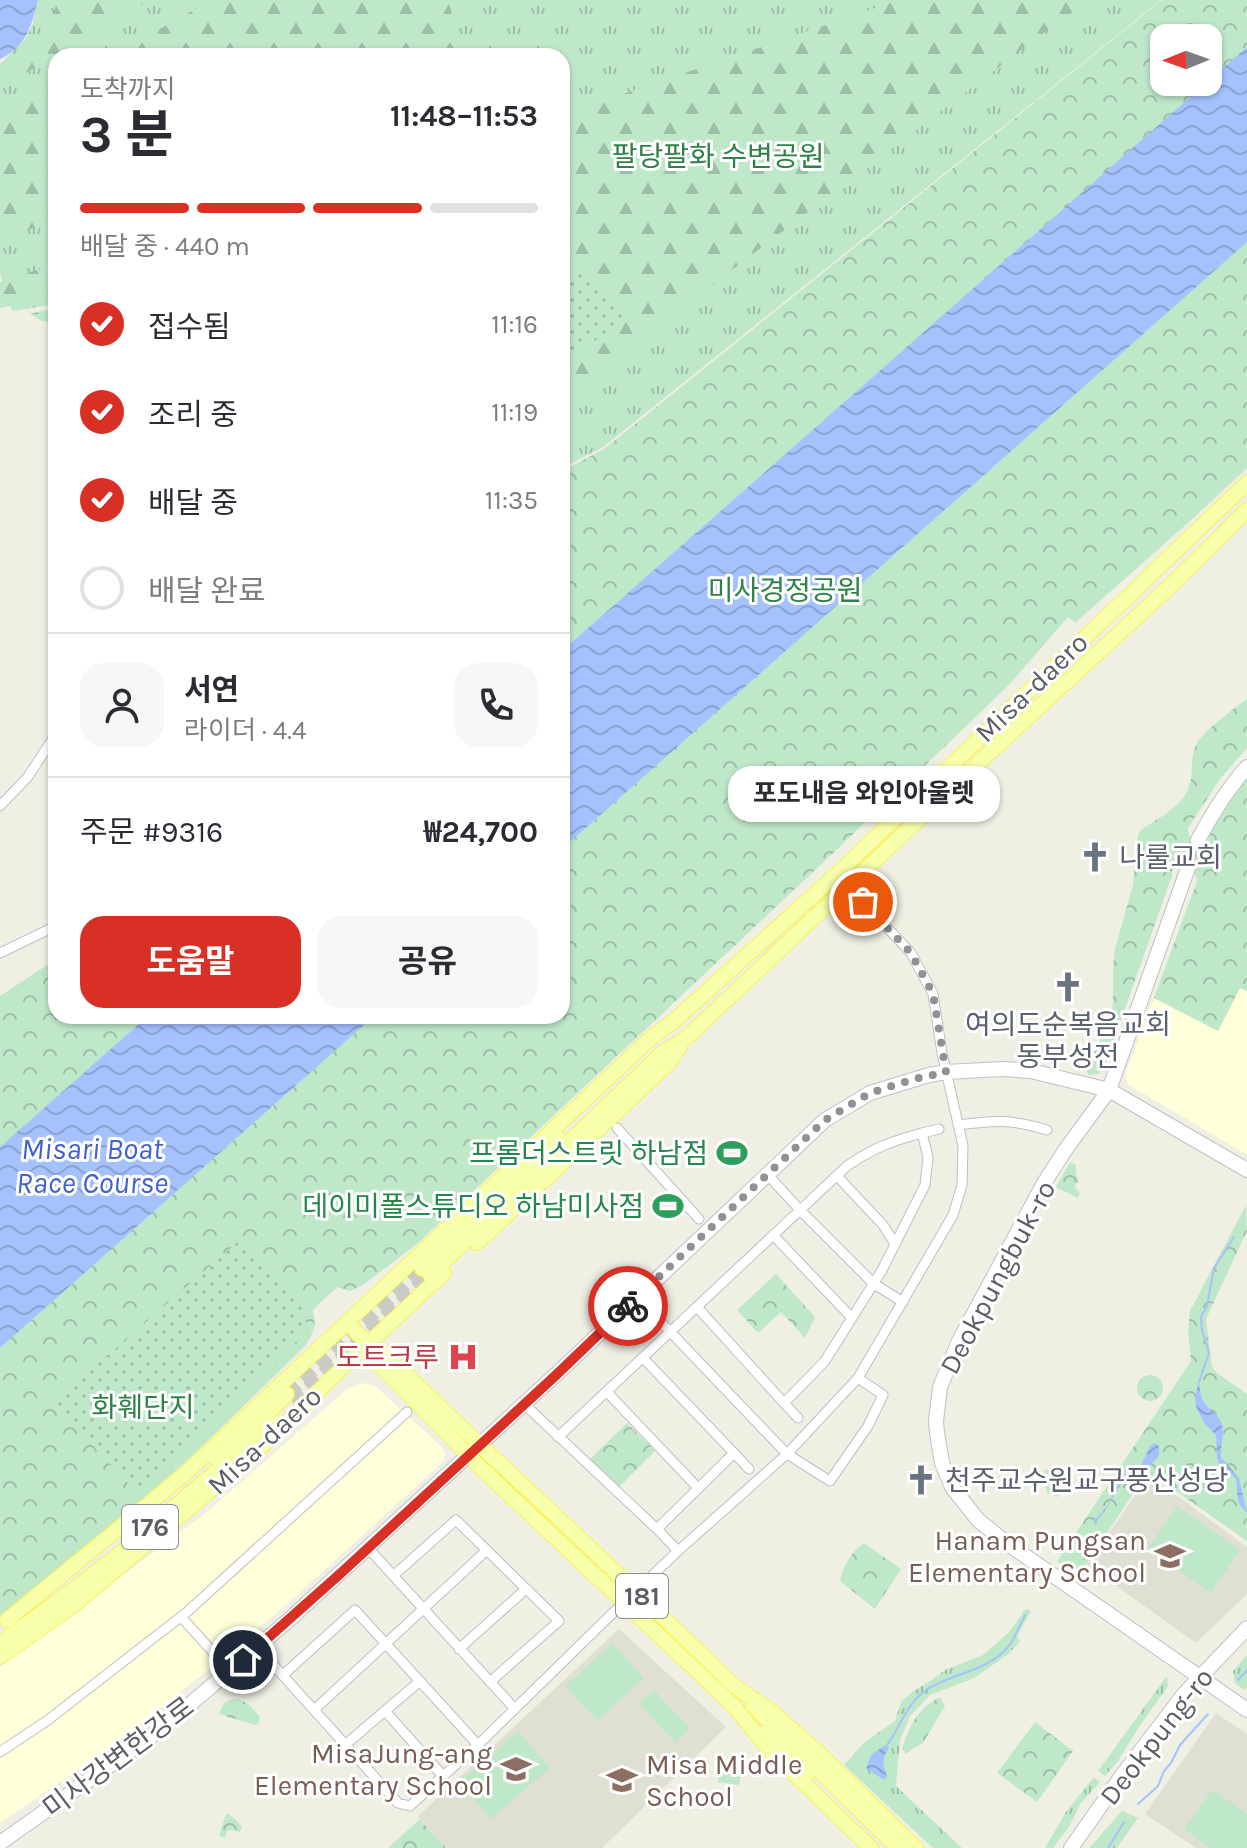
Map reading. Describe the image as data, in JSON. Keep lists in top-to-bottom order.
{
  "streets": {
    "main road": ["Misa-daero", "176", "181"],
    "street": ["Deokpungbuk-ro", "Deokpung-ro", "미사강변한강로"]
  },
  "crossings": [
    ["Misa-daero", "181"],
    ["Deokpungbuk-ro", "Deokpung-ro"],
    ["Deokpungbuk-ro", "미사강변한강로"],
    ["181", "미사강변한강로"]
  ],
  "water": ["Misari Boat Race Course"],
  "parks": ["팔당팔화 수변공원", "미사경정공원", "화훼단지"],
  "places": {
    "church": ["나룰교회", "여의도순복음교회 동부성전", "천주교수원교구풍산성당"],
    "other": ["포도내음 와인아울렛"],
    "sports": ["프롬더스트릿 하남점", "데이미폴스튜디오 하남미사점"],
    "hospital": ["도트크루"],
    "school or university": ["Hanam Pungsan Elementary School", "MisaJung-ang Elementary School", "Misa Middle School"]
  },
  "north": "left",
  "page": {
    "heading": ["3 분", "도착까지", "11:48–11:53"],
    "panel": [
      "서연",
      "라이더 · 4.4",
      "주문 #9316",
      "₩24,700"
    ],
    "bar": "배달 중 · 440 m",
    "list": [
      ["접수됨", "11:16"],
      ["조리 중", "11:19"],
      ["배달 중", "11:35"],
      "배달 완료"
    ],
    "bubble": "포도내음 와인아울렛",
    "buttons": ["도움말", "공유"]
  }
}
